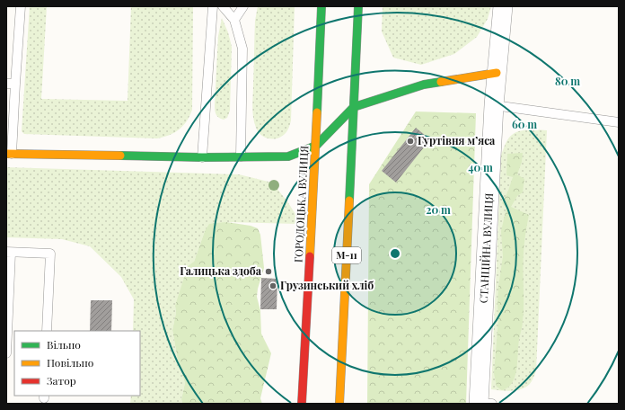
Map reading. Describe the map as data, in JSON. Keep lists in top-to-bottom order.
{
  "streets": {
    "main road": ["ГОРОДОЦЬКА ВУЛИЦЯ", "М-11"],
    "street": ["СТАНЦІЙНА ВУЛИЦЯ"]
  },
  "places": ["Гуртівня мʼяса", "Галицька здоба", "Грузинський хліб"],
  "legend": ["Вільно", "Повільно", "Затор"],
  "rings": [
    "80 m",
    "60 m",
    "40 m",
    "20 m"
  ]
}
